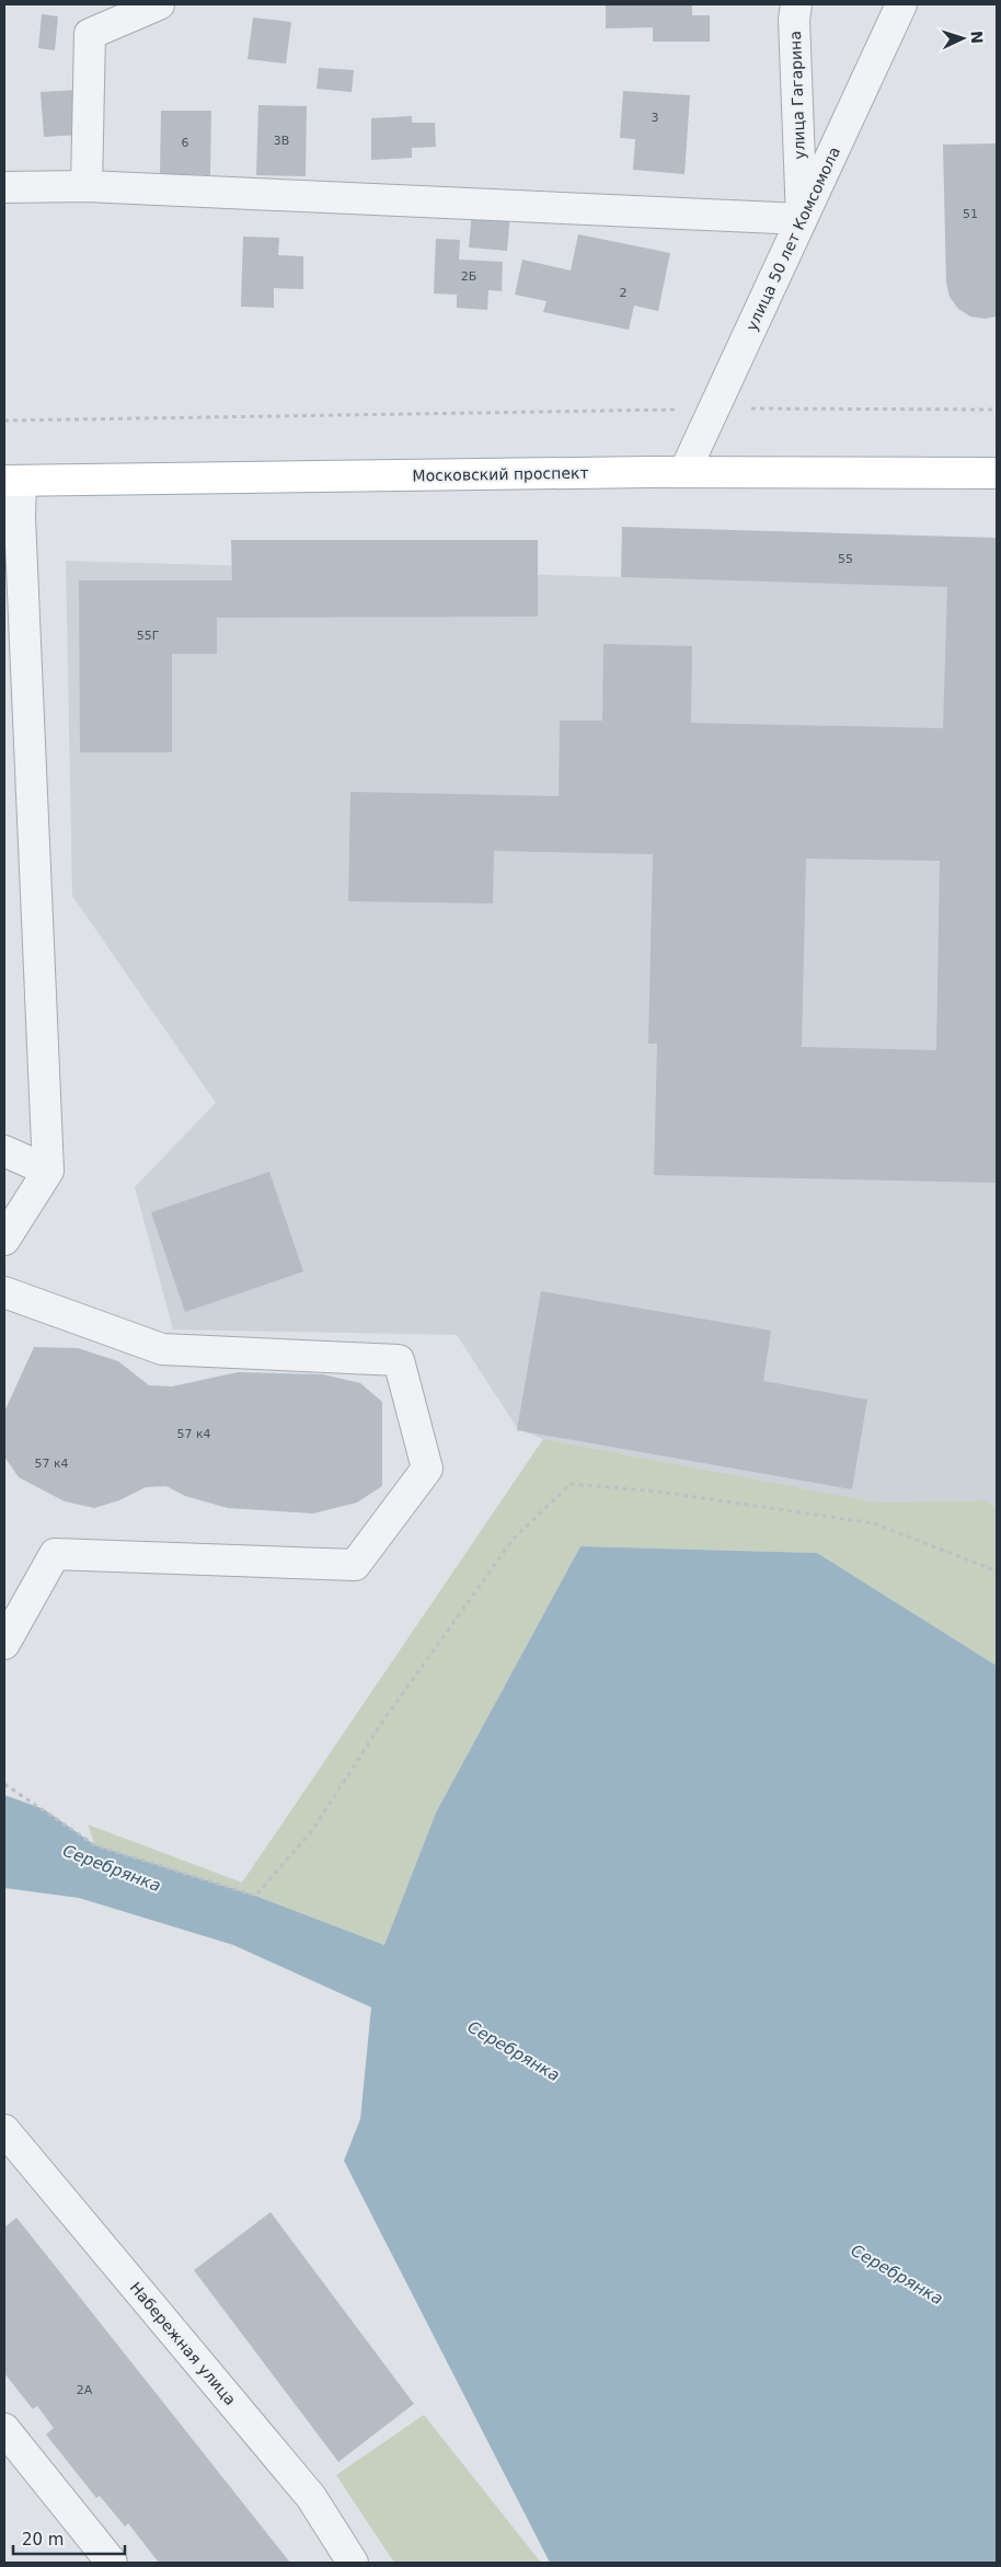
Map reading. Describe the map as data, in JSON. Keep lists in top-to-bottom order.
{
  "streets": {
    "main road": ["Московский проспект"],
    "street": ["улица Гагарина", "улица 50 лет Комсомола", "Набережная улица"]
  },
  "crossings": [
    ["улица Гагарина", "улица 50 лет Комсомола"],
    ["улица 50 лет Комсомола", "Московский проспект"]
  ],
  "water": ["Серебрянка"],
  "house_numbers": [
    "3",
    "3В",
    "6",
    "51",
    "2Б",
    "2",
    "55",
    "55Г",
    "57 к4",
    "57 к4",
    "2А"
  ],
  "scale_bar": "20 m",
  "north": "right"
}
